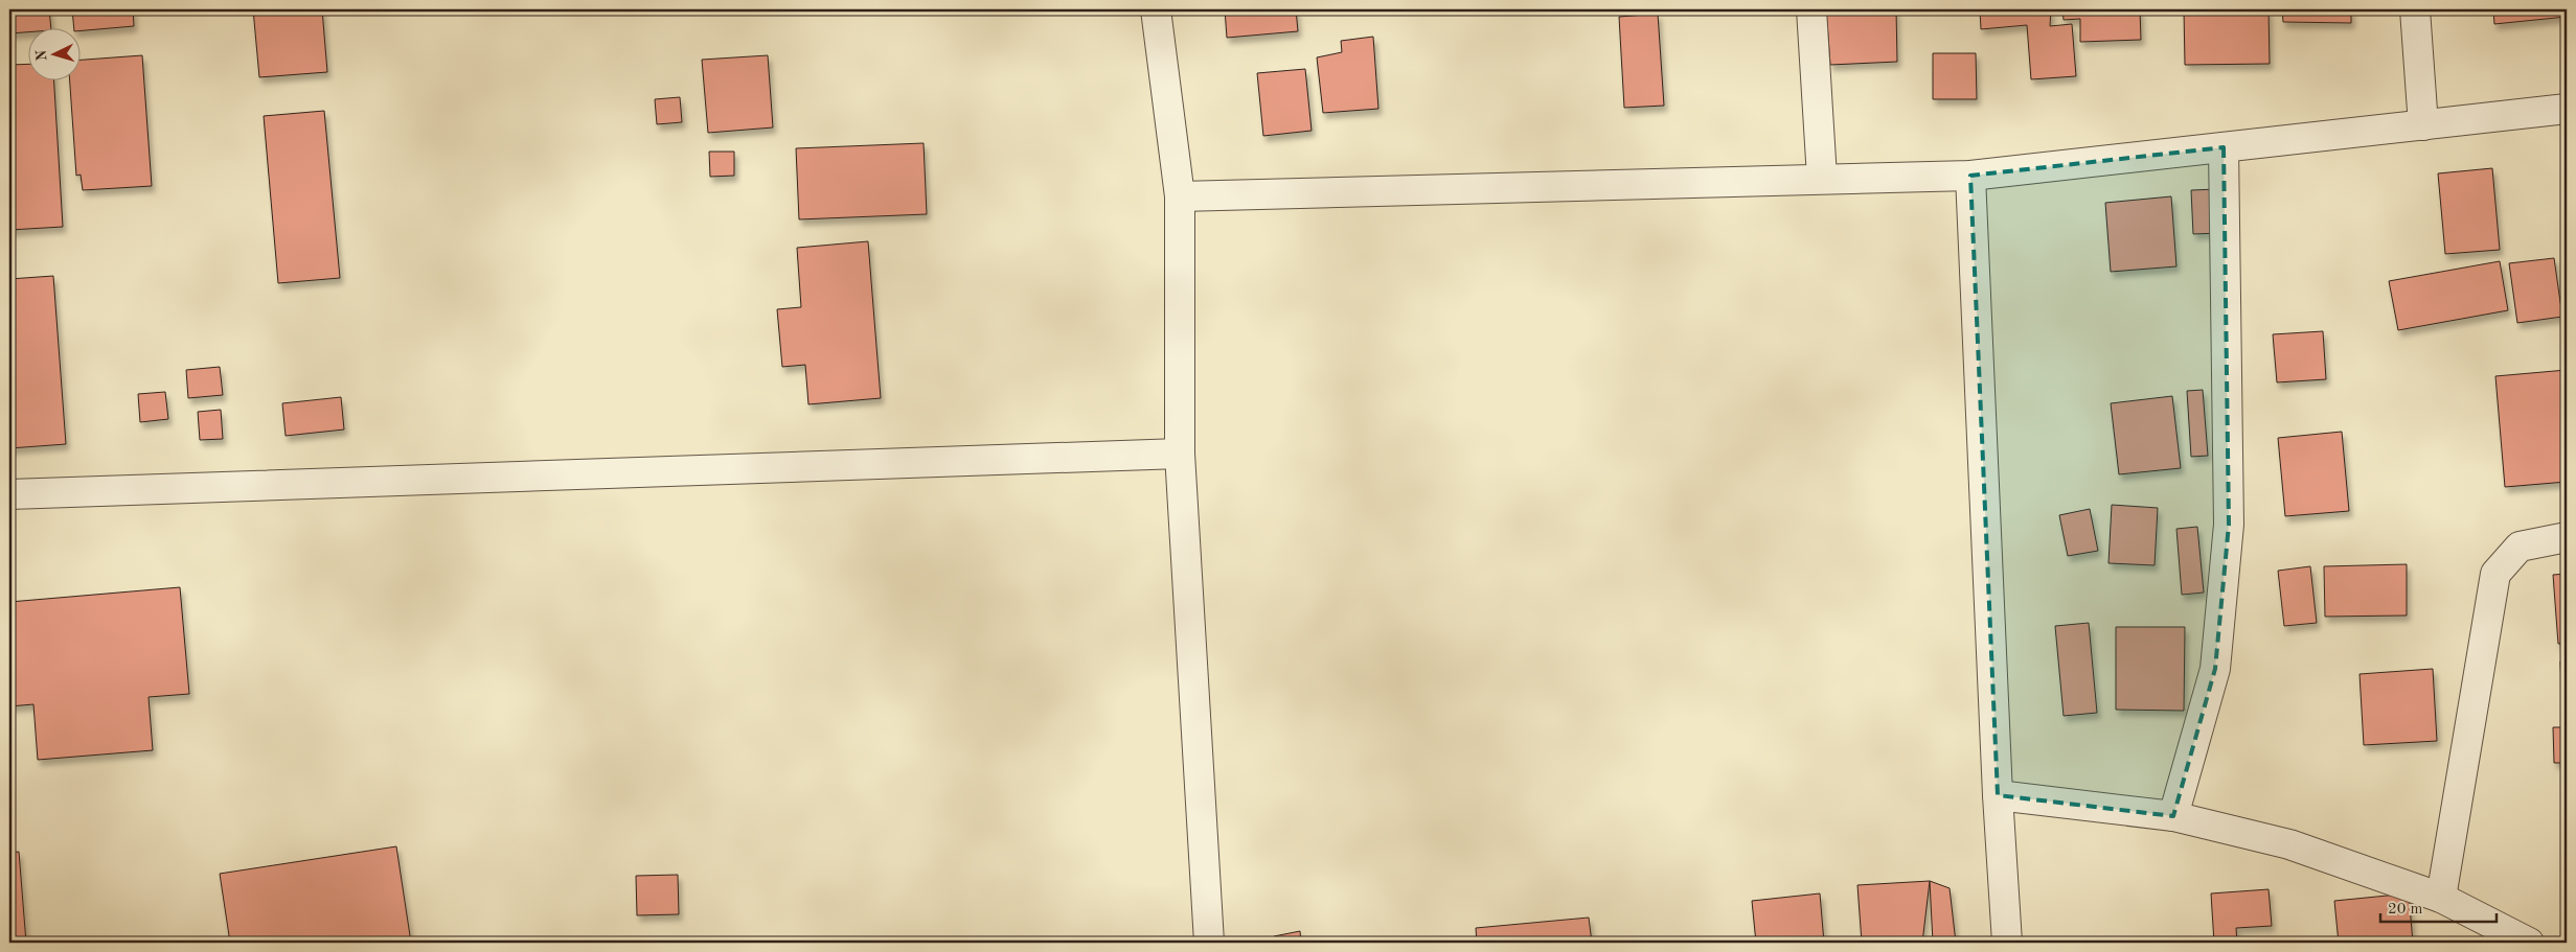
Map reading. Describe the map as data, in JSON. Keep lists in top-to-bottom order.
{
  "scale_bar": "20 m",
  "north": "left"
}
